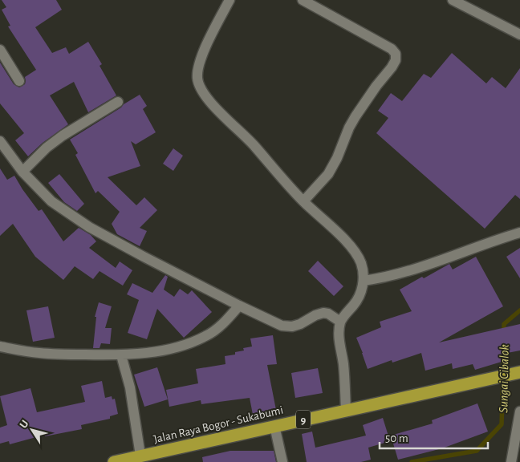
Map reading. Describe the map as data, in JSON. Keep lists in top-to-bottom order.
{
  "streets": {
    "highway": ["9", "Jalan Raya Bogor - Sukabumi"]
  },
  "water": ["Sungai Cibalok"],
  "scale_bar": "50 m",
  "north": "top left"
}
